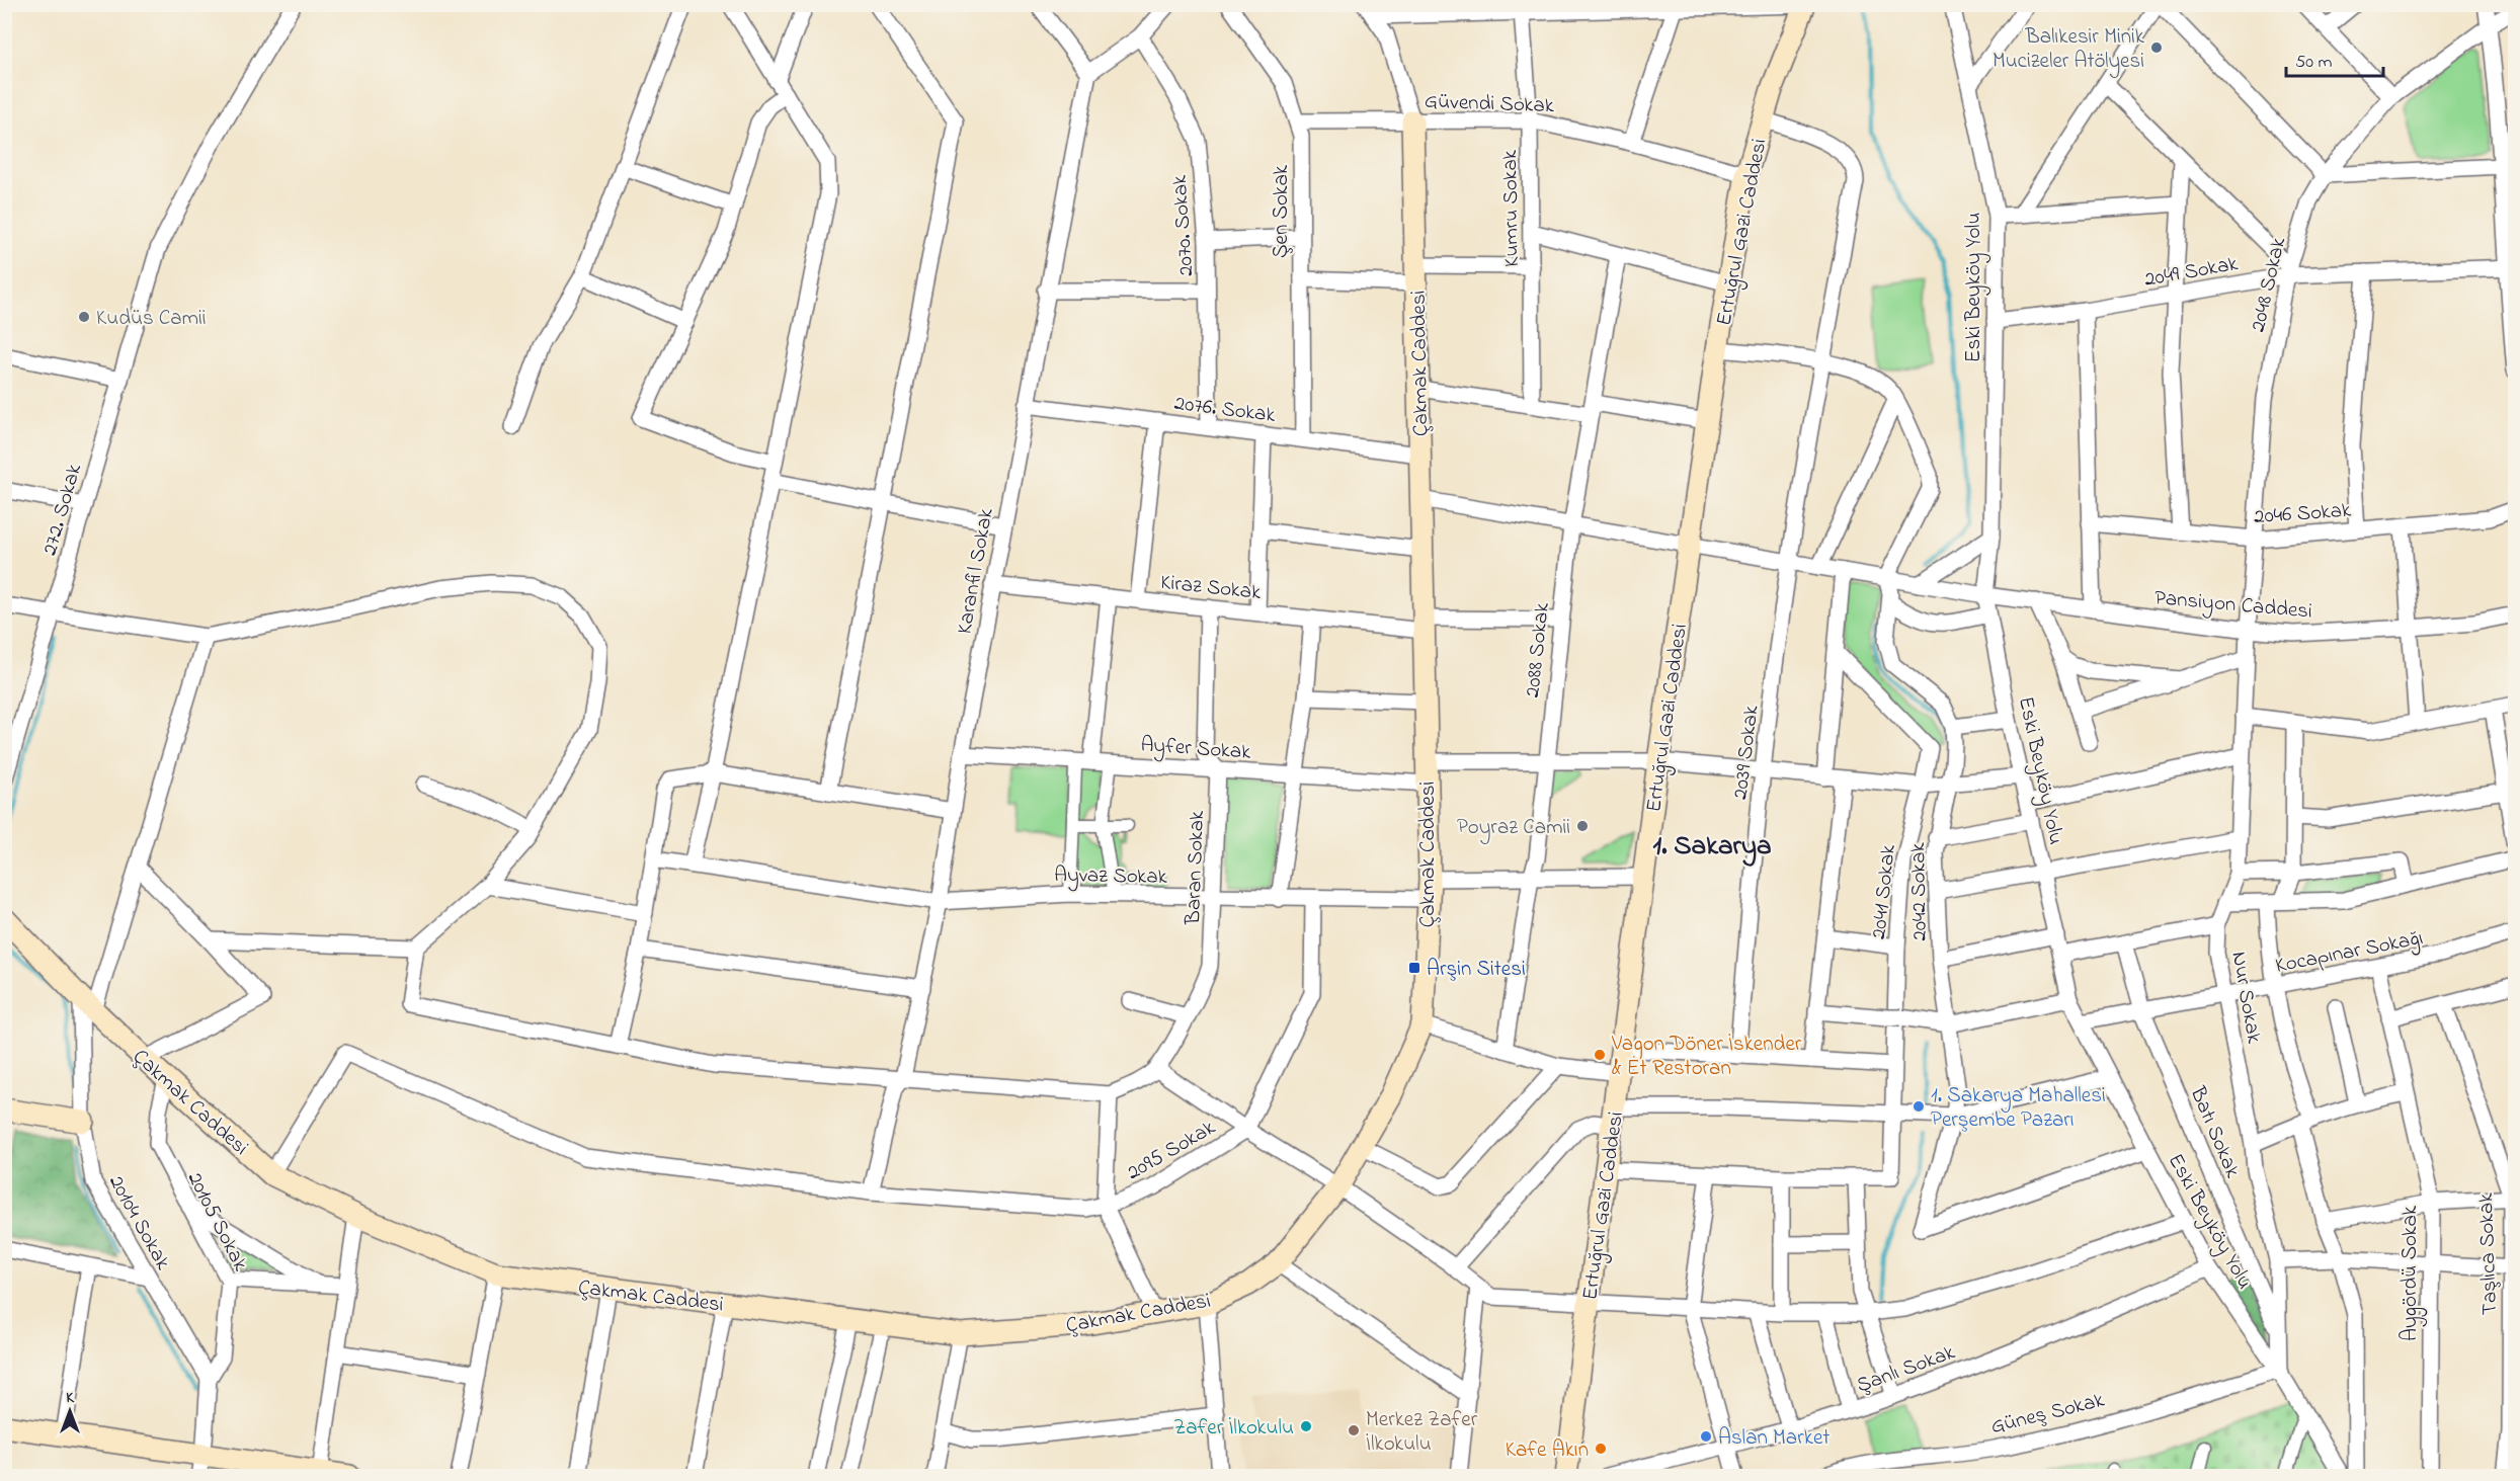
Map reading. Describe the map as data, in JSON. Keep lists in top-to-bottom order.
{
  "streets": {
    "main road": ["Ertuğrul Gazi Caddesi", "Çakmak Caddesi"],
    "street": [
      "Güvendi Sokak",
      "Kumru Sokak",
      "Şen Sokak",
      "2070. Sokak",
      "2049 Sokak",
      "2048 Sokak",
      "Eski Beyköy Yolu",
      "2076. Sokak",
      "272. Sokak",
      "2046 Sokak",
      "Karanfil Sokak",
      "Kiraz Sokak",
      "Pansiyon Caddesi",
      "2088 Sokak",
      "Ayfer Sokak",
      "2039 Sokak",
      "Baran Sokak",
      "Ayvaz Sokak",
      "2041 Sokak",
      "2042 Sokak",
      "Kocapınar Sokağı",
      "Nur Sokak",
      "Batı Sokak",
      "2095 Sokak",
      "20105 Sokak",
      "20104 Sokak",
      "Taşlıca Sokak",
      "Aygördü Sokak",
      "Şanlı Sokak",
      "Güneş Sokak"
    ]
  },
  "crossings": [
    ["Güvendi Sokak", "Kumru Sokak"],
    ["Güvendi Sokak", "Şen Sokak"],
    ["Güvendi Sokak", "Ertuğrul Gazi Caddesi"],
    ["Güvendi Sokak", "Çakmak Caddesi"],
    ["Şen Sokak", "2076. Sokak"],
    ["2070. Sokak", "2076. Sokak"],
    ["Ertuğrul Gazi Caddesi", "Pansiyon Caddesi"],
    ["Ertuğrul Gazi Caddesi", "2039 Sokak"],
    ["Ertuğrul Gazi Caddesi", "Ayvaz Sokak"],
    ["2049 Sokak", "2048 Sokak"],
    ["2049 Sokak", "Eski Beyköy Yolu"],
    ["2048 Sokak", "2046 Sokak"],
    ["2048 Sokak", "Pansiyon Caddesi"],
    ["2048 Sokak", "Nur Sokak"],
    ["Eski Beyköy Yolu", "Pansiyon Caddesi"],
    ["Eski Beyköy Yolu", "2042 Sokak"],
    ["Eski Beyköy Yolu", "Kocapınar Sokağı"],
    ["Eski Beyköy Yolu", "Nur Sokak"],
    ["Eski Beyköy Yolu", "Şanlı Sokak"],
    ["Eski Beyköy Yolu", "Güneş Sokak"],
    ["Çakmak Caddesi", "2076. Sokak"],
    ["Çakmak Caddesi", "Kiraz Sokak"],
    ["Çakmak Caddesi", "Pansiyon Caddesi"],
    ["Çakmak Caddesi", "Ayfer Sokak"],
    ["Çakmak Caddesi", "Ayvaz Sokak"],
    ["Çakmak Caddesi", "2095 Sokak"],
    ["Çakmak Caddesi", "20105 Sokak"],
    ["Çakmak Caddesi", "20104 Sokak"],
    ["2076. Sokak", "Karanfil Sokak"],
    ["Karanfil Sokak", "Kiraz Sokak"],
    ["Karanfil Sokak", "Ayfer Sokak"],
    ["Karanfil Sokak", "Ayvaz Sokak"],
    ["Karanfil Sokak", "2095 Sokak"],
    ["Kiraz Sokak", "2088 Sokak"],
    ["Kiraz Sokak", "Baran Sokak"],
    ["Pansiyon Caddesi", "2088 Sokak"],
    ["Pansiyon Caddesi", "2039 Sokak"],
    ["Pansiyon Caddesi", "2042 Sokak"],
    ["Pansiyon Caddesi", "Nur Sokak"],
    ["2088 Sokak", "Ayvaz Sokak"],
    ["Ayfer Sokak", "Baran Sokak"],
    ["Baran Sokak", "Ayvaz Sokak"],
    ["Ayvaz Sokak", "2095 Sokak"],
    ["Kocapınar Sokağı", "Nur Sokak"],
    ["Kocapınar Sokağı", "Batı Sokak"],
    ["Kocapınar Sokağı", "Aygördü Sokak"],
    ["Nur Sokak", "Batı Sokak"],
    ["Nur Sokak", "Güneş Sokak"],
    ["20105 Sokak", "20104 Sokak"]
  ],
  "districts": ["1. Sakarya"],
  "places": {
    "other": [
      "Balıkesir Minik Mucizeler Atölyesi",
      "Kudüs Camii",
      "Poyraz Camii",
      "Vagon Döner İskender & Et Restoran",
      "1. Sakarya Mahallesi Perşembe Pazarı",
      "Zafer İlkokulu",
      "Merkez Zafer İlkokulu",
      "Aslan Market",
      "Kafe Akın"
    ],
    "transit": ["Arşin Sitesi"]
  },
  "scale_bar": "50 m",
  "north": "top"
}
